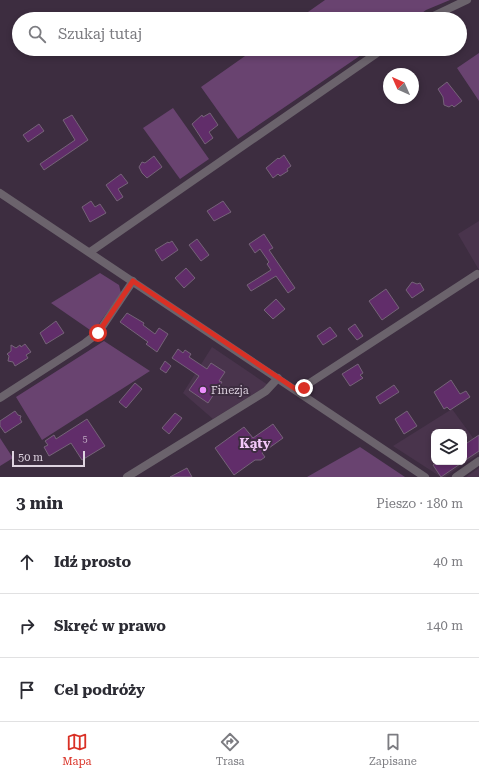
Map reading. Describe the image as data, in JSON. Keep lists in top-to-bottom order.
{
  "districts": ["Kąty"],
  "places": ["Finezja"],
  "house_numbers": ["5"],
  "scale_bar": "50 m",
  "north": "top left",
  "page": {
    "search": "Szukaj tutaj",
    "scale": "50 m",
    "heading": ["3 min", "Pieszo · 180 m"],
    "list": [
      ["Idź prosto", "40 m"],
      ["Skręć w prawo", "140 m"],
      "Cel podróży"
    ],
    "nav": ["Mapa", "Trasa", "Zapisane"]
  }
}
